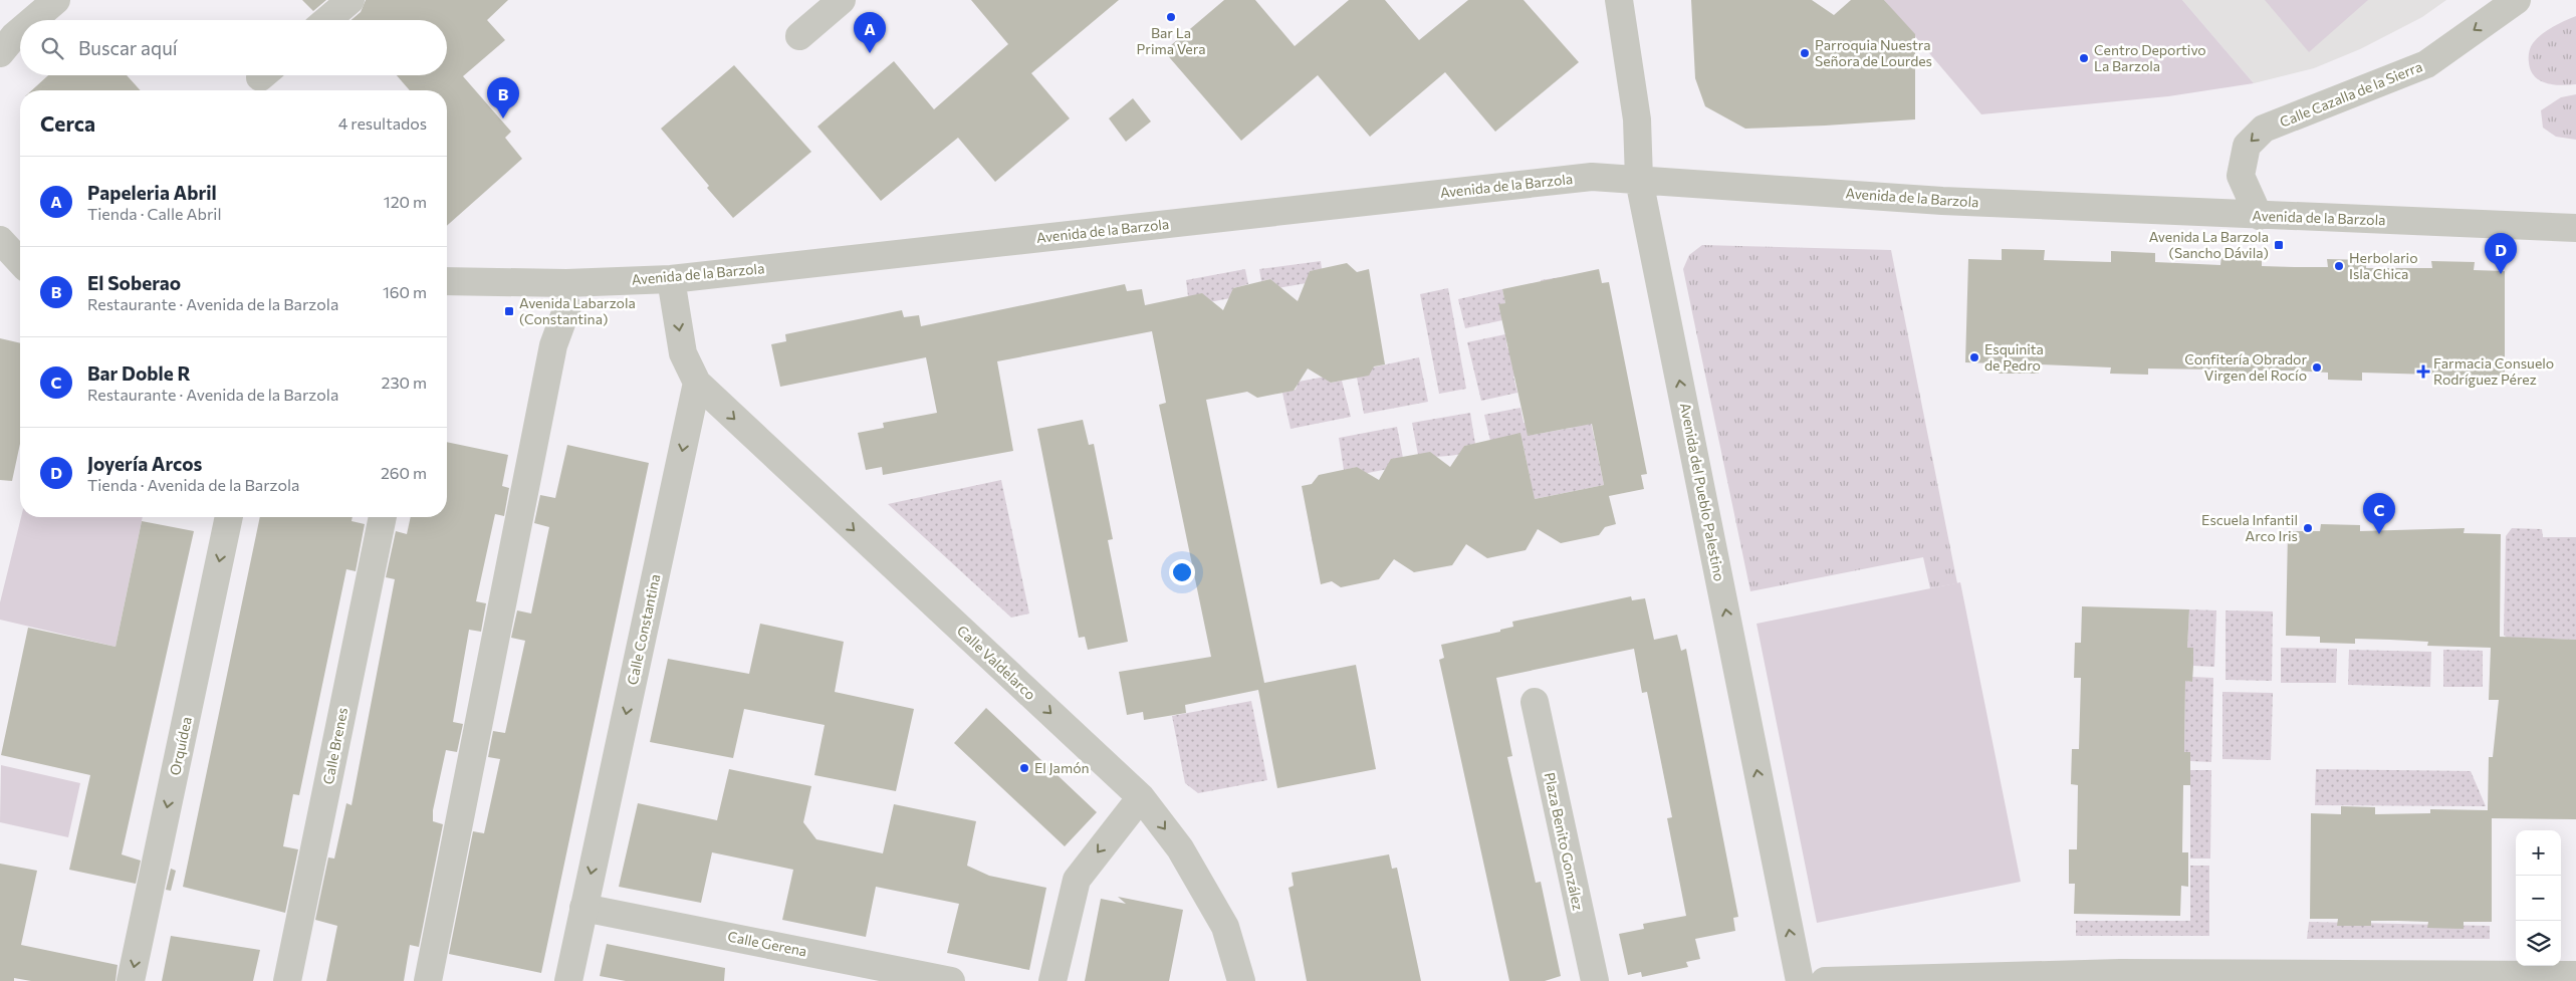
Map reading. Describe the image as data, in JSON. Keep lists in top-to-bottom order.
{
  "streets": {
    "street": [
      "Calle Cazalla de la Sierra",
      "Avenida de la Barzola",
      "Avenida del Pueblo Palestino",
      "Calle Constantina",
      "Calle Valdelarco",
      "Orquídea",
      "Calle Brenes",
      "Plaza Benito González",
      "Calle Gerena"
    ]
  },
  "crossings": [
    ["Calle Cazalla de la Sierra", "Avenida de la Barzola"],
    ["Avenida de la Barzola", "Avenida del Pueblo Palestino"],
    ["Calle Constantina", "Calle Valdelarco"],
    ["Calle Constantina", "Calle Gerena"]
  ],
  "one_way": [
    "Calle Cazalla de la Sierra",
    "Avenida del Pueblo Palestino",
    "Calle Valdelarco",
    "Orquídea"
  ],
  "places": {
    "other": [
      "Bar La Prima Vera",
      "Parroquia Nuestra Señora de Lourdes",
      "Centro Deportivo La Barzola",
      "Herbolario Isla Chica",
      "Esquinita de Pedro",
      "Confitería Obrador Virgen del Rocío",
      "Escuela Infantil Arco Iris",
      "El Jamón"
    ],
    "transit": ["Avenida La Barzola (Sancho Dávila)", "Avenida Labarzola (Constantina)"],
    "health": ["Farmacia Consuelo Rodríguez Pérez"]
  },
  "page": {
    "pins": [
      "A",
      "B",
      "D",
      "C"
    ],
    "search": "Buscar aquí",
    "heading": ["Cerca", "4 resultados"],
    "list": [
      {
        "mark": "A",
        "name": "Papeleria Abril",
        "note": "Tienda · Calle Abril",
        "value": "120 m"
      },
      {
        "mark": "B",
        "name": "El Soberao",
        "note": "Restaurante · Avenida de la Barzola",
        "value": "160 m"
      },
      {
        "mark": "C",
        "name": "Bar Doble R",
        "note": "Restaurante · Avenida de la Barzola",
        "value": "230 m"
      },
      {
        "mark": "D",
        "name": "Joyería Arcos",
        "note": "Tienda · Avenida de la Barzola",
        "value": "260 m"
      }
    ],
    "map_buttons": ["+", "−"]
  }
}
